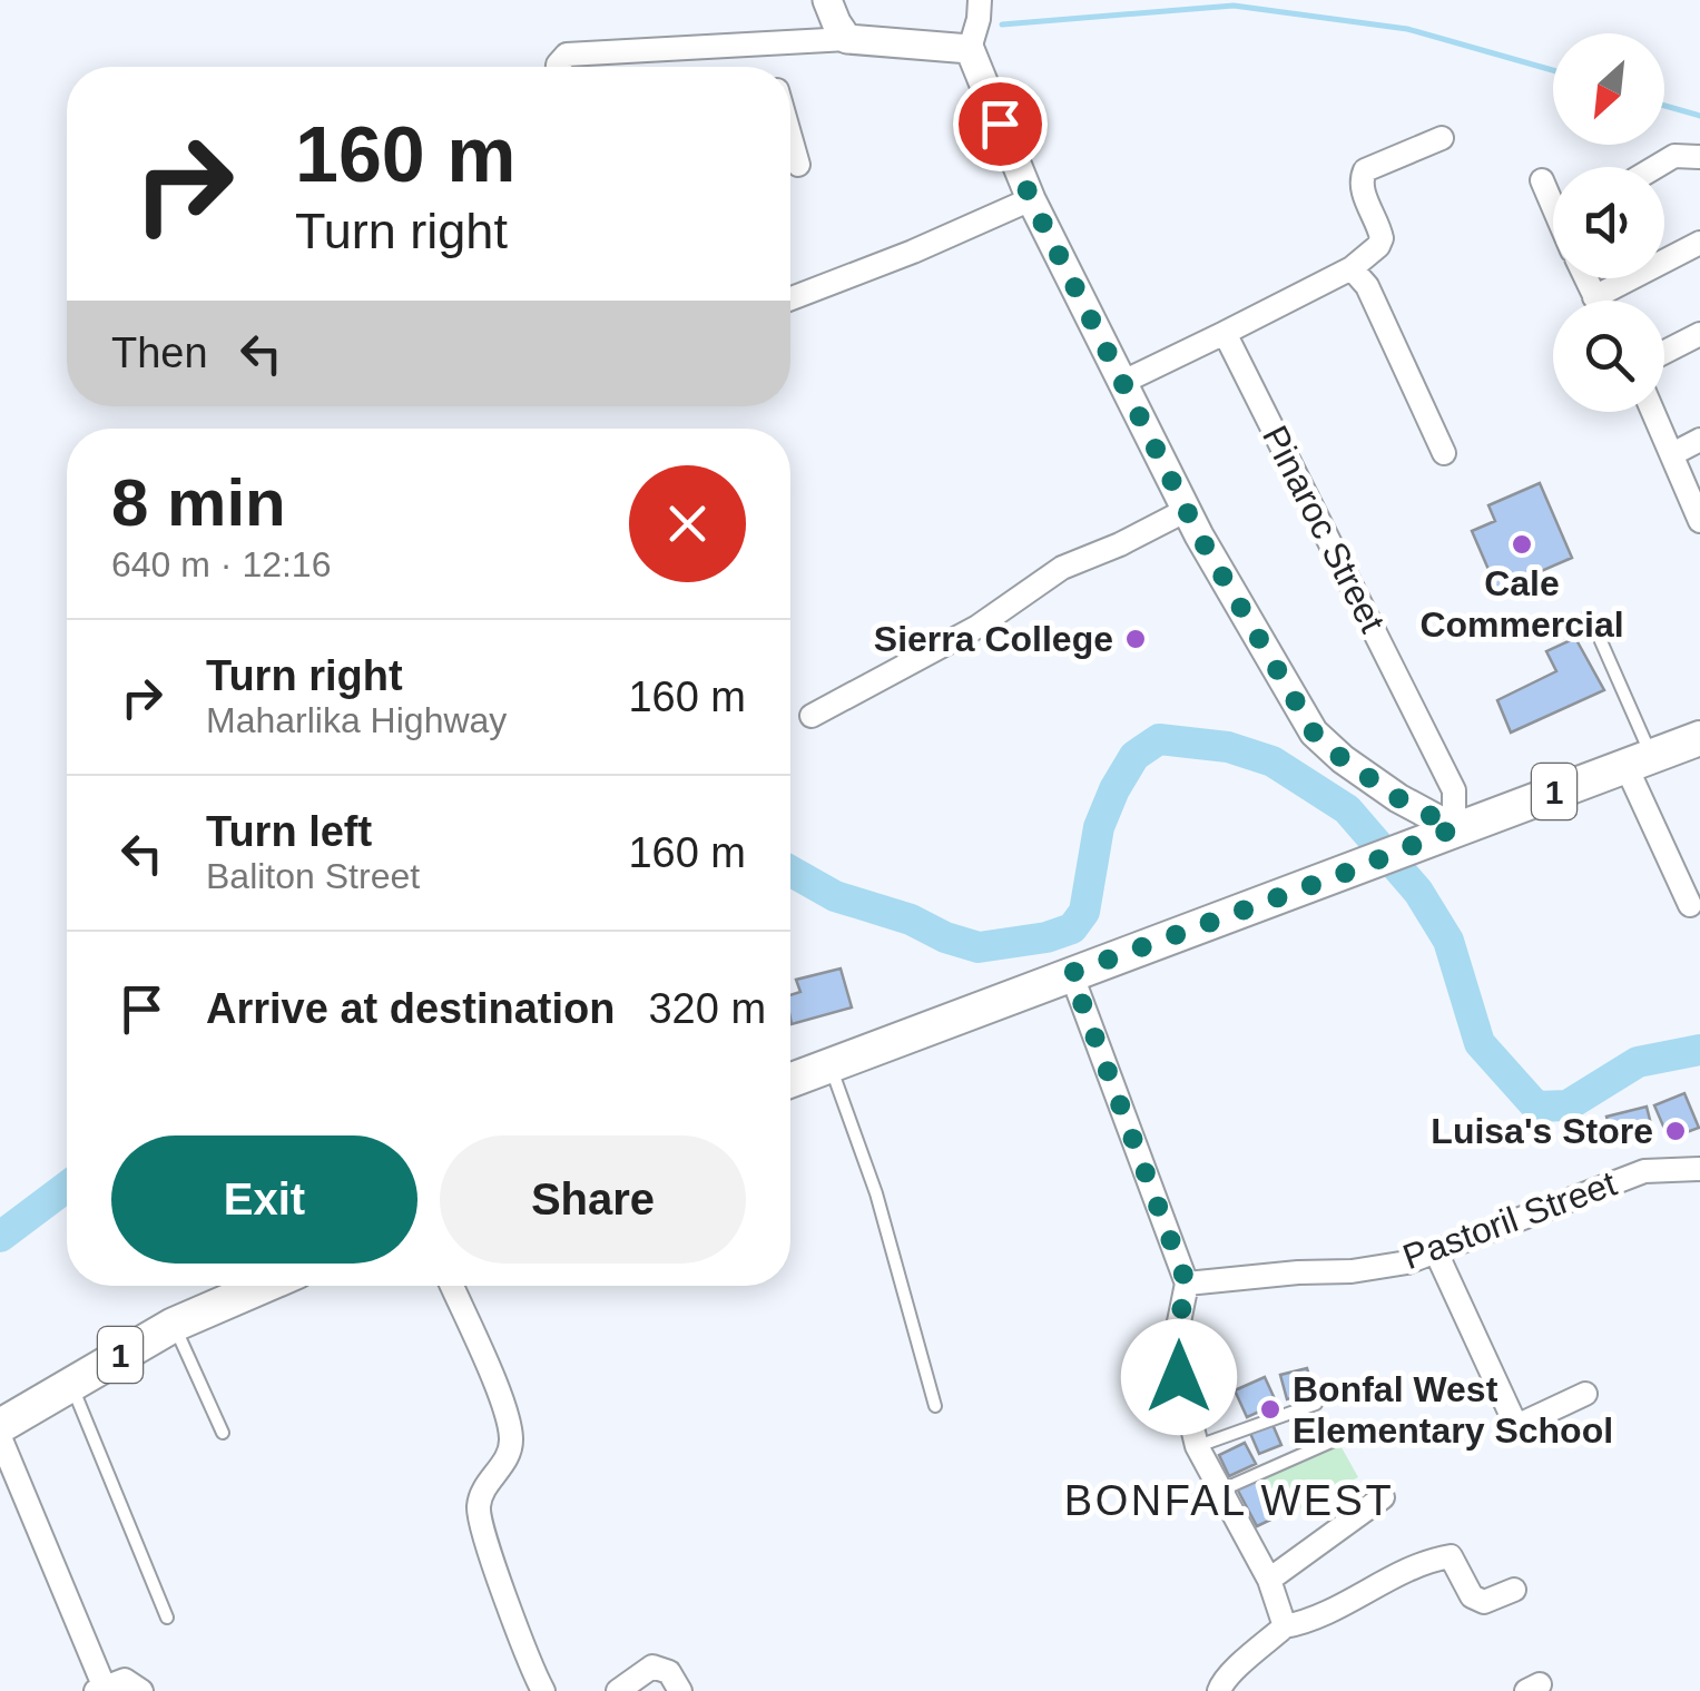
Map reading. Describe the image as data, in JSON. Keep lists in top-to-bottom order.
{
  "streets": {
    "main road": ["1"],
    "street": ["Pinaroc Street", "Pastoril Street"]
  },
  "crossings": [
    ["Pinaroc Street", "1"]
  ],
  "districts": ["BONFAL WEST"],
  "places": [
    "Cale Commercial",
    "Sierra College",
    "Luisa's Store",
    "Bonfal West Elementary School"
  ],
  "north": "bottom left",
  "page": {
    "turn": ["160 m", "Turn right"],
    "then": "Then",
    "heading": ["8 min", "640 m · 12:16"],
    "list": [
      {
        "name": "Turn right",
        "note": "Maharlika Highway",
        "value": "160 m"
      },
      {
        "name": "Turn left",
        "note": "Baliton Street",
        "value": "160 m"
      },
      {
        "name": "Arrive at destination",
        "value": "320 m"
      }
    ],
    "buttons": ["Exit", "Share"]
  }
}
